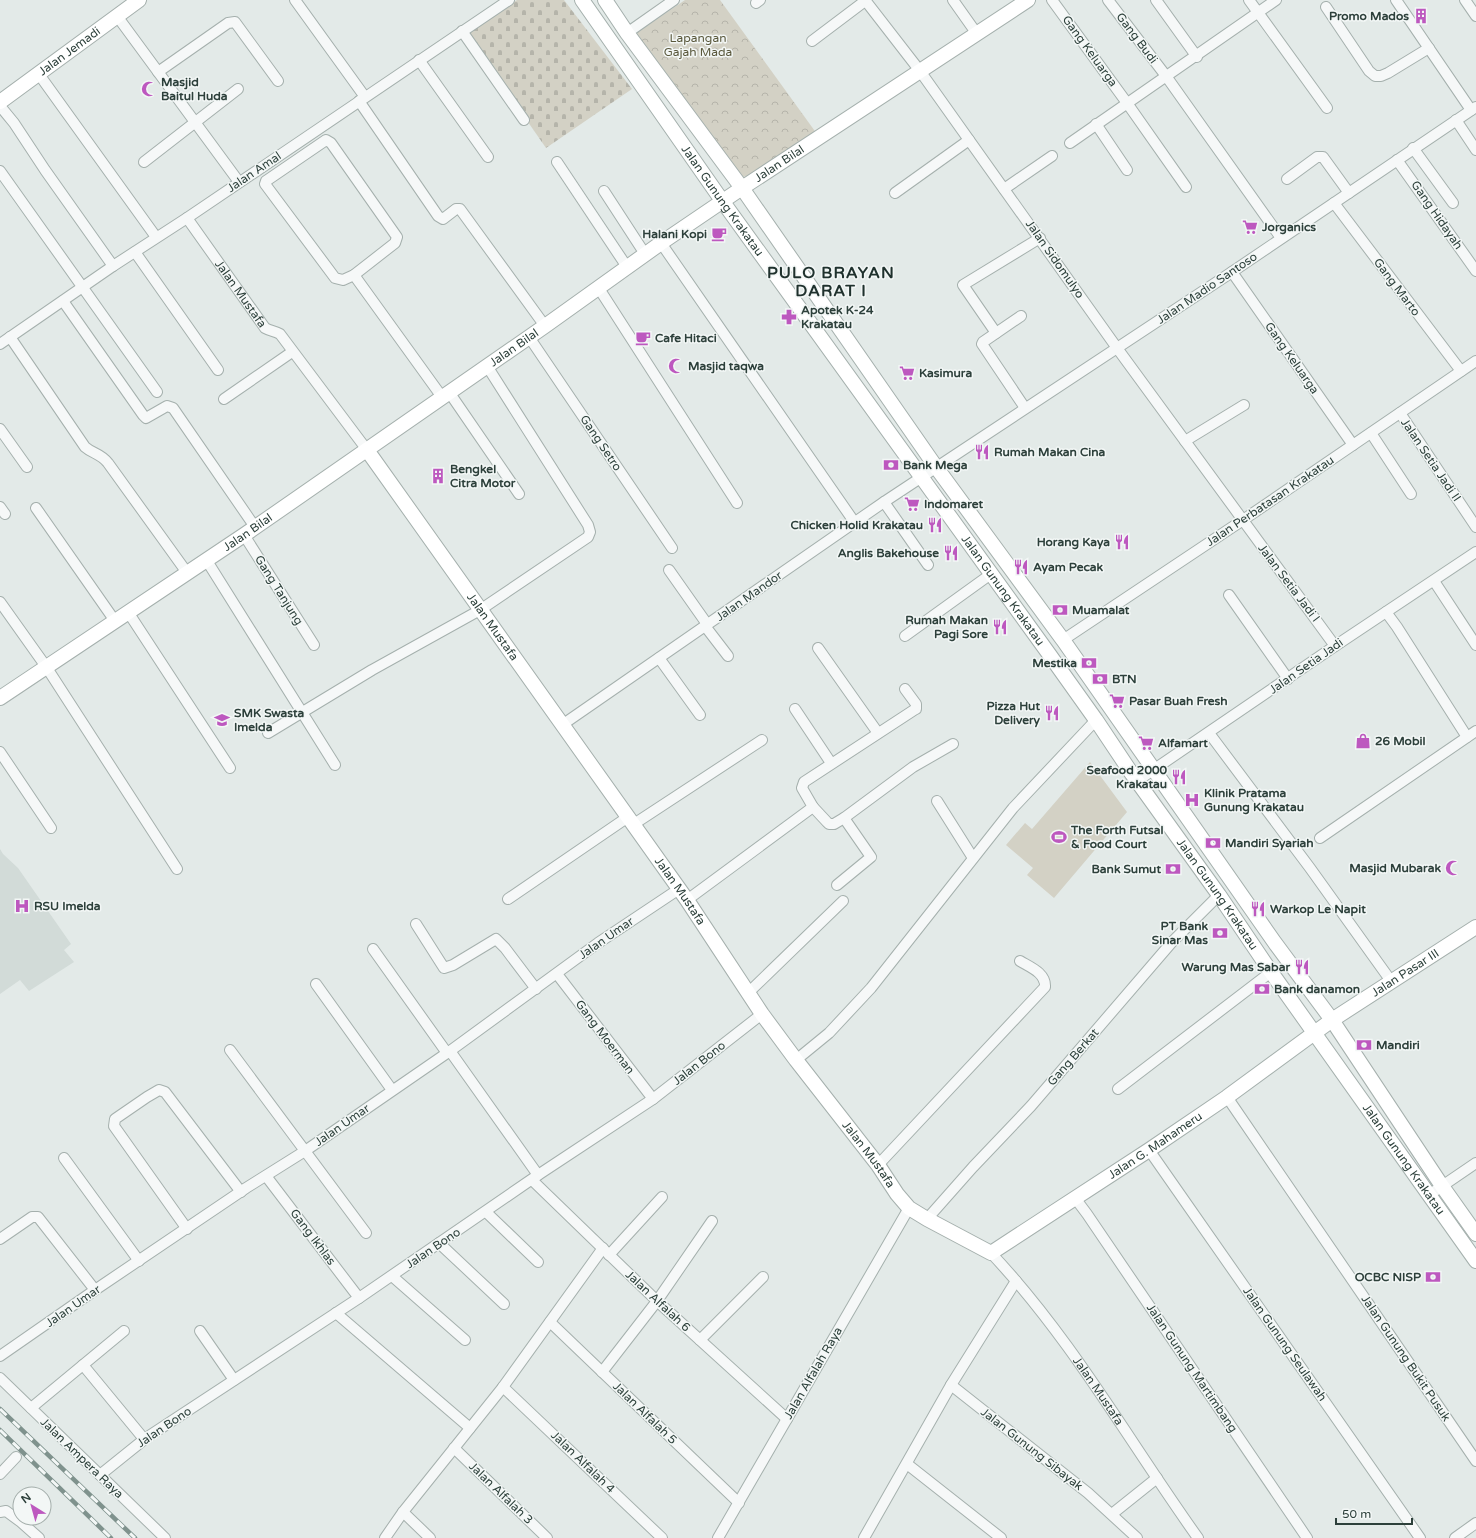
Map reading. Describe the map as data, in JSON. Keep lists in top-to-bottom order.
{
  "streets": {
    "main road": [
      "Jalan Jemadi",
      "Jalan Bilal",
      "Jalan Gunung Krakatau",
      "Jalan Mustafa",
      "Jalan Pasar III",
      "Jalan G. Mahameru"
    ],
    "street": [
      "Gang Budi",
      "Gang Keluarga",
      "Jalan Amal",
      "Gang Hidayah",
      "Jalan Sidomulyo",
      "Gang Marto",
      "Jalan Madio Santoso",
      "Gang Setro",
      "Jalan Setia Jadi II",
      "Jalan Perbatasan Krakatau",
      "Jalan Setia Jadi I",
      "Gang Tanjung",
      "Jalan Mandor",
      "Jalan Setia Jadi",
      "Jalan Umar",
      "Gang Moerman",
      "Gang Berkat",
      "Jalan Bono",
      "Gang Ikhlas",
      "Jalan Alfalah 6",
      "Jalan Gunung Seulawah",
      "Jalan Gunung Bukit Pusuk",
      "Jalan Gunung Martimbang",
      "Jalan Alfalah Raya",
      "Jalan Alfalah 5",
      "Jalan Gunung Sibayak",
      "Jalan Ampera Raya",
      "Jalan Alfalah 4",
      "Jalan Alfalah 3"
    ]
  },
  "crossings": [
    ["Gang Budi", "Jalan Madio Santoso"],
    ["Gang Keluarga", "Jalan Madio Santoso"],
    ["Gang Keluarga", "Jalan Perbatasan Krakatau"],
    ["Jalan Bilal", "Jalan Gunung Krakatau"],
    ["Jalan Bilal", "Jalan Sidomulyo"],
    ["Jalan Bilal", "Jalan Mustafa"],
    ["Jalan Bilal", "Gang Setro"],
    ["Jalan Bilal", "Gang Tanjung"],
    ["Jalan Amal", "Jalan Mustafa"],
    ["Jalan Amal", "Gang Tanjung"],
    ["Jalan Gunung Krakatau", "Jalan Madio Santoso"],
    ["Jalan Gunung Krakatau", "Jalan Perbatasan Krakatau"],
    ["Jalan Gunung Krakatau", "Jalan Mandor"],
    ["Jalan Gunung Krakatau", "Jalan Setia Jadi"],
    ["Jalan Gunung Krakatau", "Jalan Pasar III"],
    ["Jalan Gunung Krakatau", "Gang Berkat"],
    ["Jalan Gunung Krakatau", "Jalan G. Mahameru"],
    ["Gang Hidayah", "Jalan Madio Santoso"],
    ["Jalan Sidomulyo", "Jalan Madio Santoso"],
    ["Jalan Sidomulyo", "Jalan Perbatasan Krakatau"],
    ["Jalan Sidomulyo", "Jalan Setia Jadi I"],
    ["Gang Marto", "Jalan Madio Santoso"],
    ["Gang Marto", "Jalan Perbatasan Krakatau"],
    ["Jalan Madio Santoso", "Jalan Mandor"],
    ["Jalan Mustafa", "Jalan Mandor"],
    ["Jalan Mustafa", "Jalan Umar"],
    ["Jalan Mustafa", "Gang Berkat"],
    ["Jalan Mustafa", "Jalan Bono"],
    ["Jalan Mustafa", "Jalan G. Mahameru"],
    ["Jalan Mustafa", "Jalan Alfalah Raya"],
    ["Jalan Setia Jadi II", "Jalan Perbatasan Krakatau"],
    ["Jalan Perbatasan Krakatau", "Jalan Setia Jadi I"],
    ["Jalan Setia Jadi I", "Jalan Setia Jadi"],
    ["Jalan Umar", "Gang Moerman"],
    ["Jalan Umar", "Gang Ikhlas"],
    ["Jalan Umar", "Jalan Alfalah 6"],
    ["Jalan Pasar III", "Jalan G. Mahameru"],
    ["Gang Moerman", "Jalan Bono"],
    ["Jalan Bono", "Gang Ikhlas"],
    ["Jalan Bono", "Jalan Alfalah 6"],
    ["Jalan Bono", "Jalan Ampera Raya"],
    ["Jalan G. Mahameru", "Jalan Gunung Seulawah"],
    ["Jalan G. Mahameru", "Jalan Gunung Bukit Pusuk"],
    ["Jalan G. Mahameru", "Jalan Gunung Martimbang"],
    ["Jalan Alfalah 6", "Jalan Alfalah Raya"],
    ["Jalan Alfalah Raya", "Jalan Alfalah 5"]
  ],
  "districts": ["PULO BRAYAN DARAT I"],
  "parks": ["Lapangan Gajah Mada"],
  "places": {
    "building": ["Promo Mados", "Bengkel Citra Motor"],
    "mosque": ["Masjid Baitul Huda", "Masjid taqwa", "Masjid Mubarak"],
    "supermarket": [
      "Jorganics",
      "Kasimura",
      "Indomaret",
      "Pasar Buah Fresh",
      "Alfamart"
    ],
    "cafe": ["Halani Kopi", "Cafe Hitaci"],
    "pharmacy": ["Apotek K-24 Krakatau"],
    "restaurant": [
      "Rumah Makan Cina",
      "Chicken Holid Krakatau",
      "Horang Kaya",
      "Anglis Bakehouse",
      "Ayam Pecak",
      "Rumah Makan Pagi Sore",
      "Pizza Hut Delivery",
      "Seafood 2000 Krakatau",
      "Warkop Le Napit",
      "Warung Mas Sabar"
    ],
    "bank": [
      "Bank Mega",
      "Muamalat",
      "Mestika",
      "BTN",
      "Mandiri Syariah",
      "Bank Sumut",
      "PT Bank Sinar Mas",
      "Bank danamon",
      "Mandiri",
      "OCBC NISP"
    ],
    "school or university": ["SMK Swasta Imelda"],
    "shop": ["26 Mobil"],
    "hospital": ["Klinik Pratama Gunung Krakatau", "RSU Imelda"],
    "sports": ["The Forth Futsal & Food Court"]
  },
  "scale_bar": "50 m",
  "north": "top left"
}
